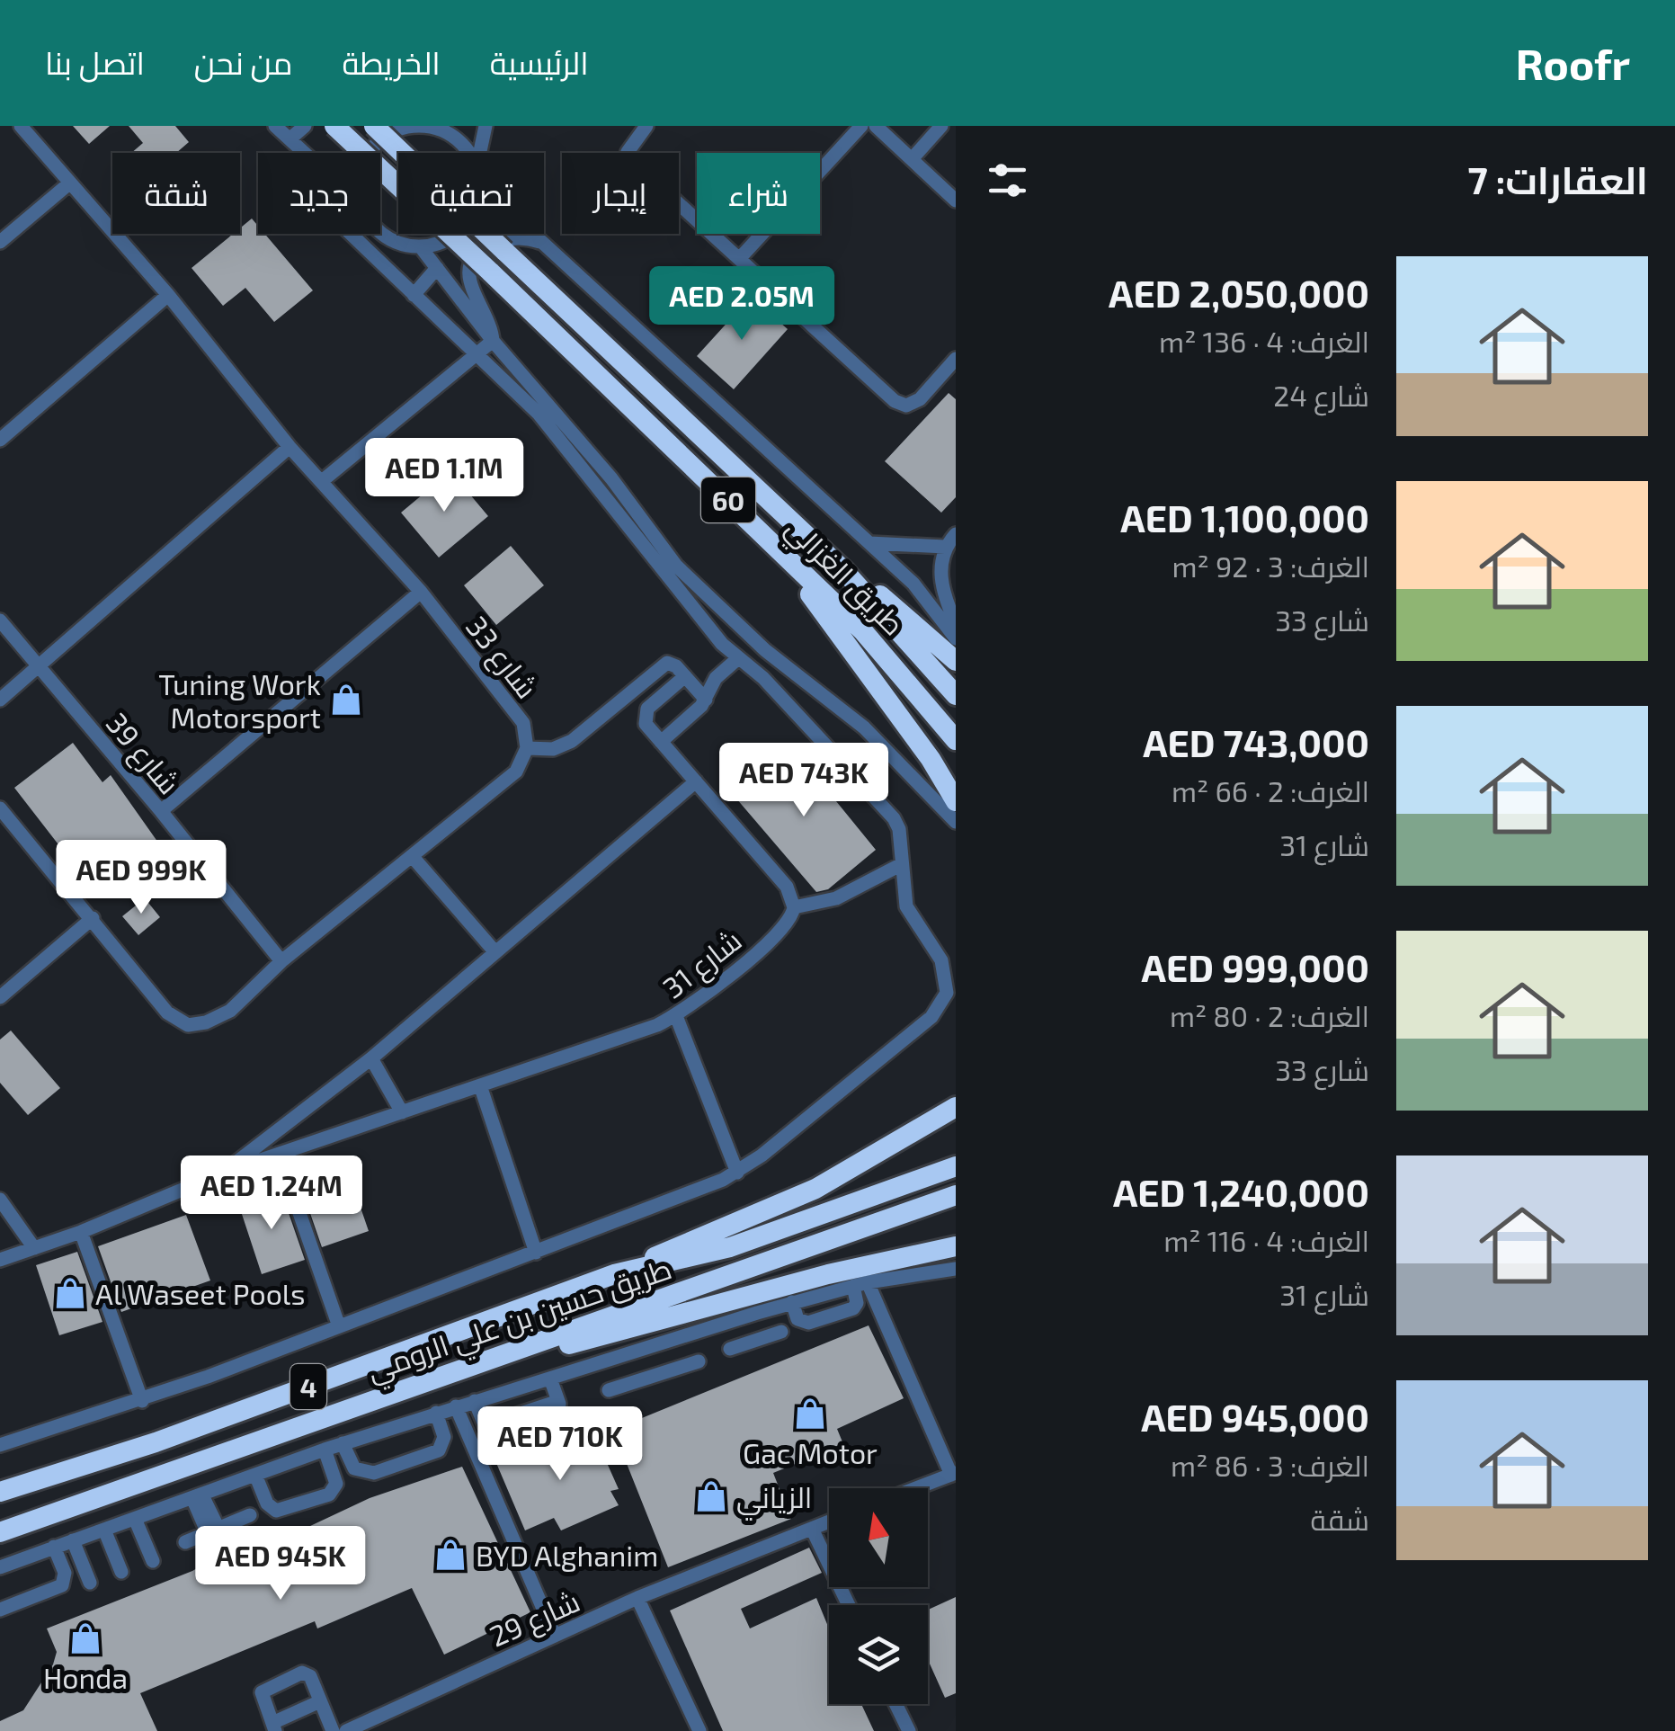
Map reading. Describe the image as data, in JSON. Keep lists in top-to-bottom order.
{
  "streets": {
    "highway": [
      "60",
      "طريق الغزالي",
      "طريق حسين بن علي الرومي",
      "4"
    ],
    "street": [
      "شارع 33",
      "شارع 39",
      "شارع 31",
      "شارع 29"
    ]
  },
  "places": {
    "shop": [
      "Tuning Work Motorsport",
      "Al Waseet Pools",
      "Gac Motor",
      "الزياني",
      "BYD Alghanim",
      "Honda"
    ]
  },
  "north": "top",
  "page": {
    "header": "Roofr",
    "nav": [
      "الرئيسية",
      "الخريطة",
      "من نحن",
      "اتصل بنا"
    ],
    "heading": "العقارات: 7",
    "chip": [
      "شراء",
      "إيجار",
      "تصفية",
      "جديد",
      "شقة"
    ],
    "list": [
      {
        "name": "AED 2,050,000",
        "note": "الغرف: 4 · 136 m² · شارع 24"
      },
      {
        "name": "AED 1,100,000",
        "note": "الغرف: 3 · 92 m² · شارع 33"
      },
      {
        "name": "AED 743,000",
        "note": "الغرف: 2 · 66 m² · شارع 31"
      },
      {
        "name": "AED 999,000",
        "note": "الغرف: 2 · 80 m² · شارع 33"
      },
      {
        "name": "AED 1,240,000",
        "note": "الغرف: 4 · 116 m² · شارع 31"
      },
      {
        "name": "AED 945,000",
        "note": "الغرف: 3 · 86 m² · شقة"
      }
    ],
    "price": [
      "AED 2.05M",
      "AED 1.1M",
      "AED 743K",
      "AED 999K",
      "AED 1.24M",
      "AED 710K",
      "AED 945K"
    ]
  }
}
